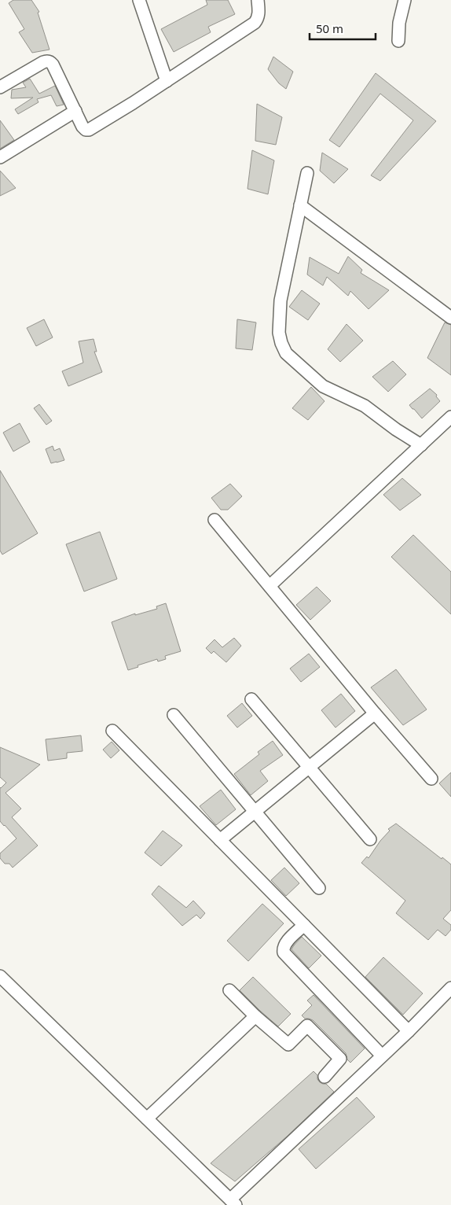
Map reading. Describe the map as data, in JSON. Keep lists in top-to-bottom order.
{
  "scale_bar": "50 m"
}
